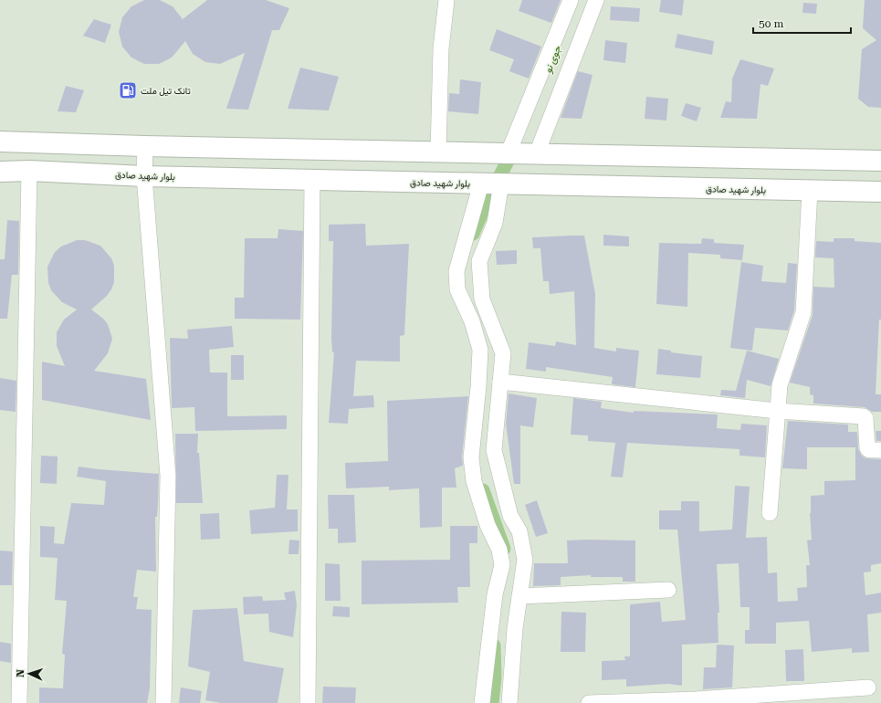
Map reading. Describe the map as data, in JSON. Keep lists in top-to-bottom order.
{
  "streets": {
    "main road": ["بلوار شهید صادق"]
  },
  "water": ["جوی نو"],
  "places": {
    "fuel station": ["تانک تیل ملت"]
  },
  "scale_bar": "50 m",
  "north": "left"
}
